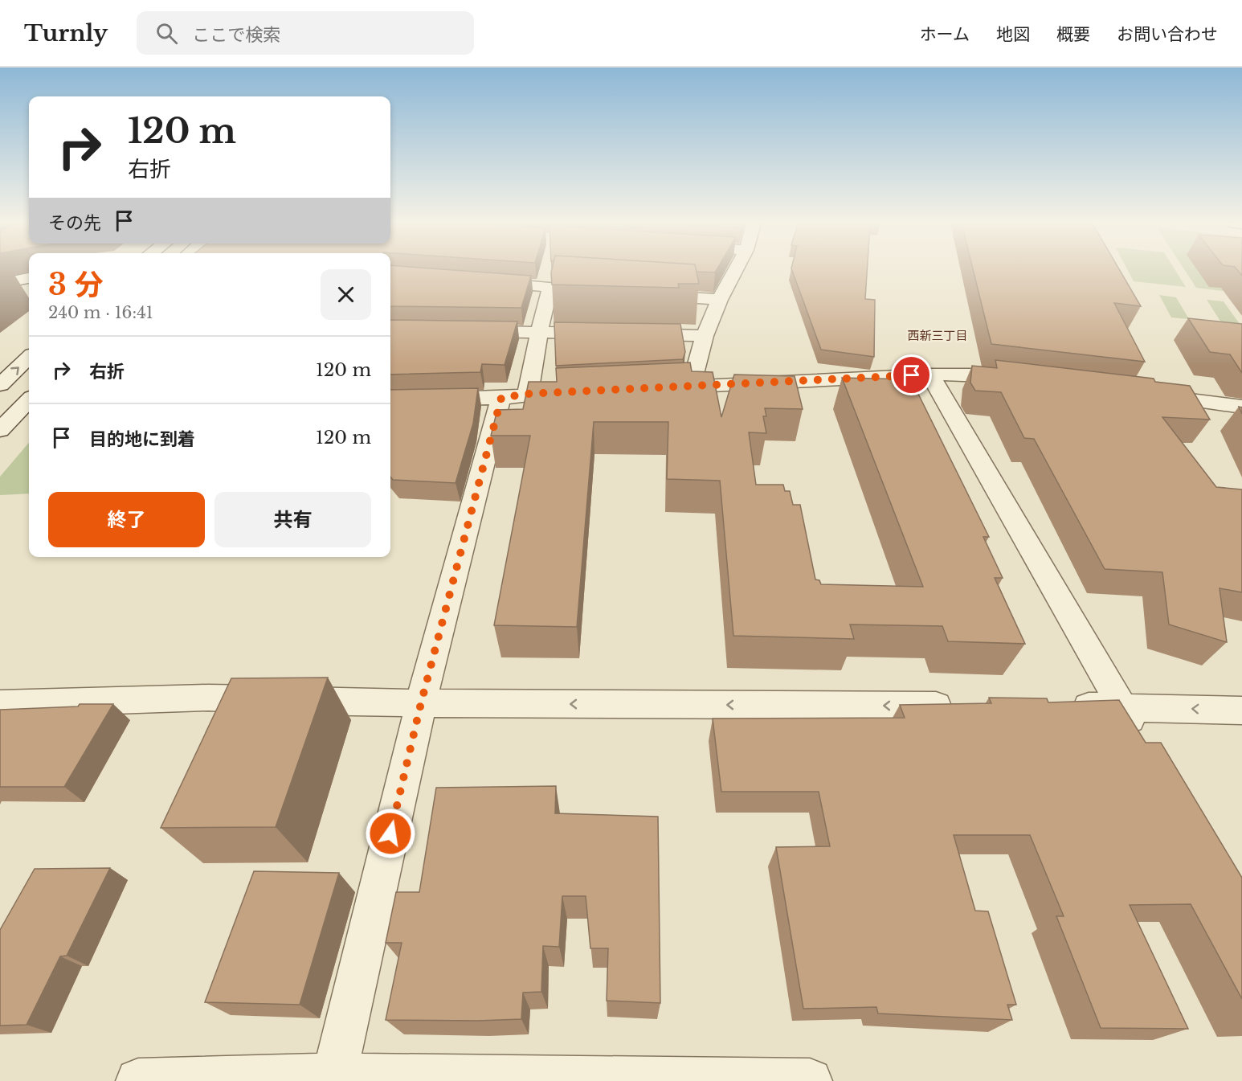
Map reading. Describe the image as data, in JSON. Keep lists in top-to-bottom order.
{
  "districts": ["西新三丁目"],
  "page": {
    "header": "Turnly",
    "search": "ここで検索",
    "nav": [
      "ホーム",
      "地図",
      "概要",
      "お問い合わせ"
    ],
    "turn": ["120 m", "右折"],
    "then": "その先",
    "heading": ["3 分", "240 m · 16:41"],
    "list": [
      {
        "name": "右折",
        "value": "120 m"
      },
      {
        "name": "目的地に到着",
        "value": "120 m"
      }
    ],
    "buttons": ["終了", "共有"]
  }
}
